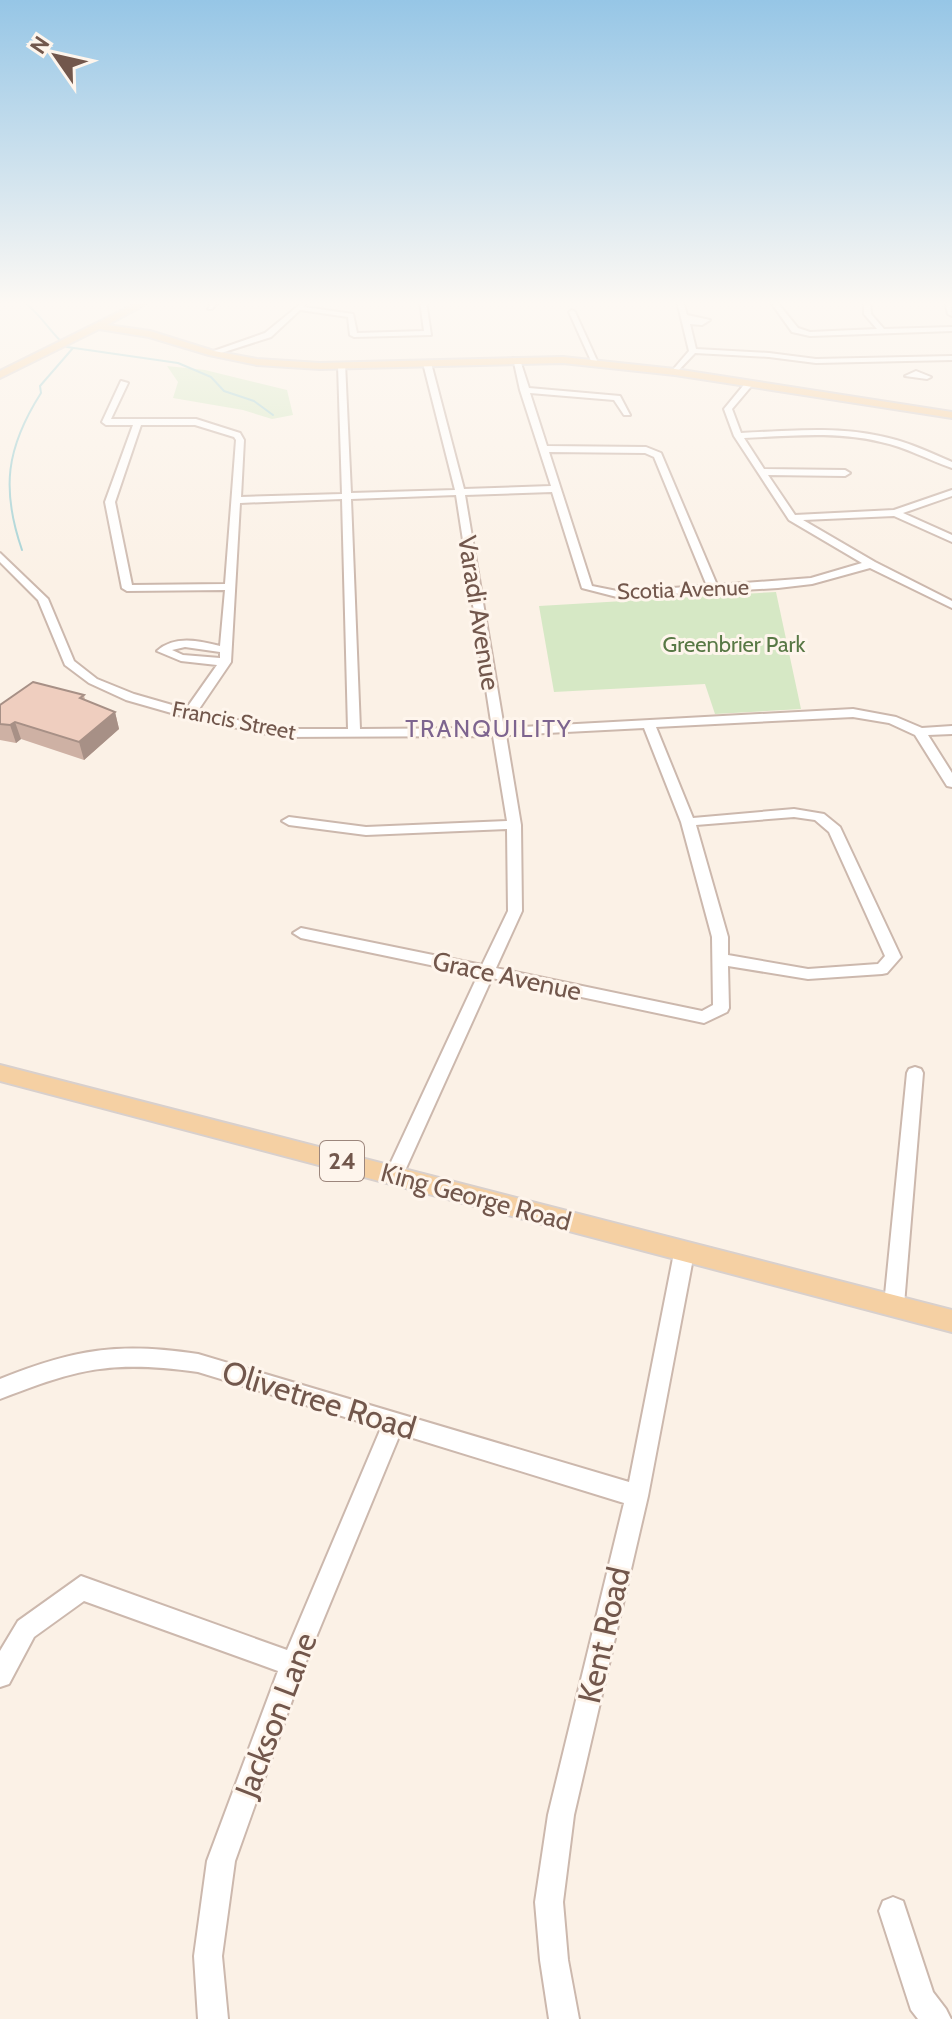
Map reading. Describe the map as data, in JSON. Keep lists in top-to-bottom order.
{
  "streets": {
    "main road": ["24", "King George Road"],
    "street": [
      "Scotia Avenue",
      "Varadi Avenue",
      "Francis Street",
      "Grace Avenue",
      "Olivetree Road",
      "Kent Road",
      "Jackson Lane"
    ]
  },
  "crossings": [
    ["Varadi Avenue", "Francis Street"],
    ["Varadi Avenue", "Grace Avenue"],
    ["Varadi Avenue", "King George Road"],
    ["King George Road", "Kent Road"],
    ["Olivetree Road", "Kent Road"],
    ["Olivetree Road", "Jackson Lane"]
  ],
  "districts": ["TRANQUILITY"],
  "parks": ["Greenbrier Park"],
  "north": "top left"
}
